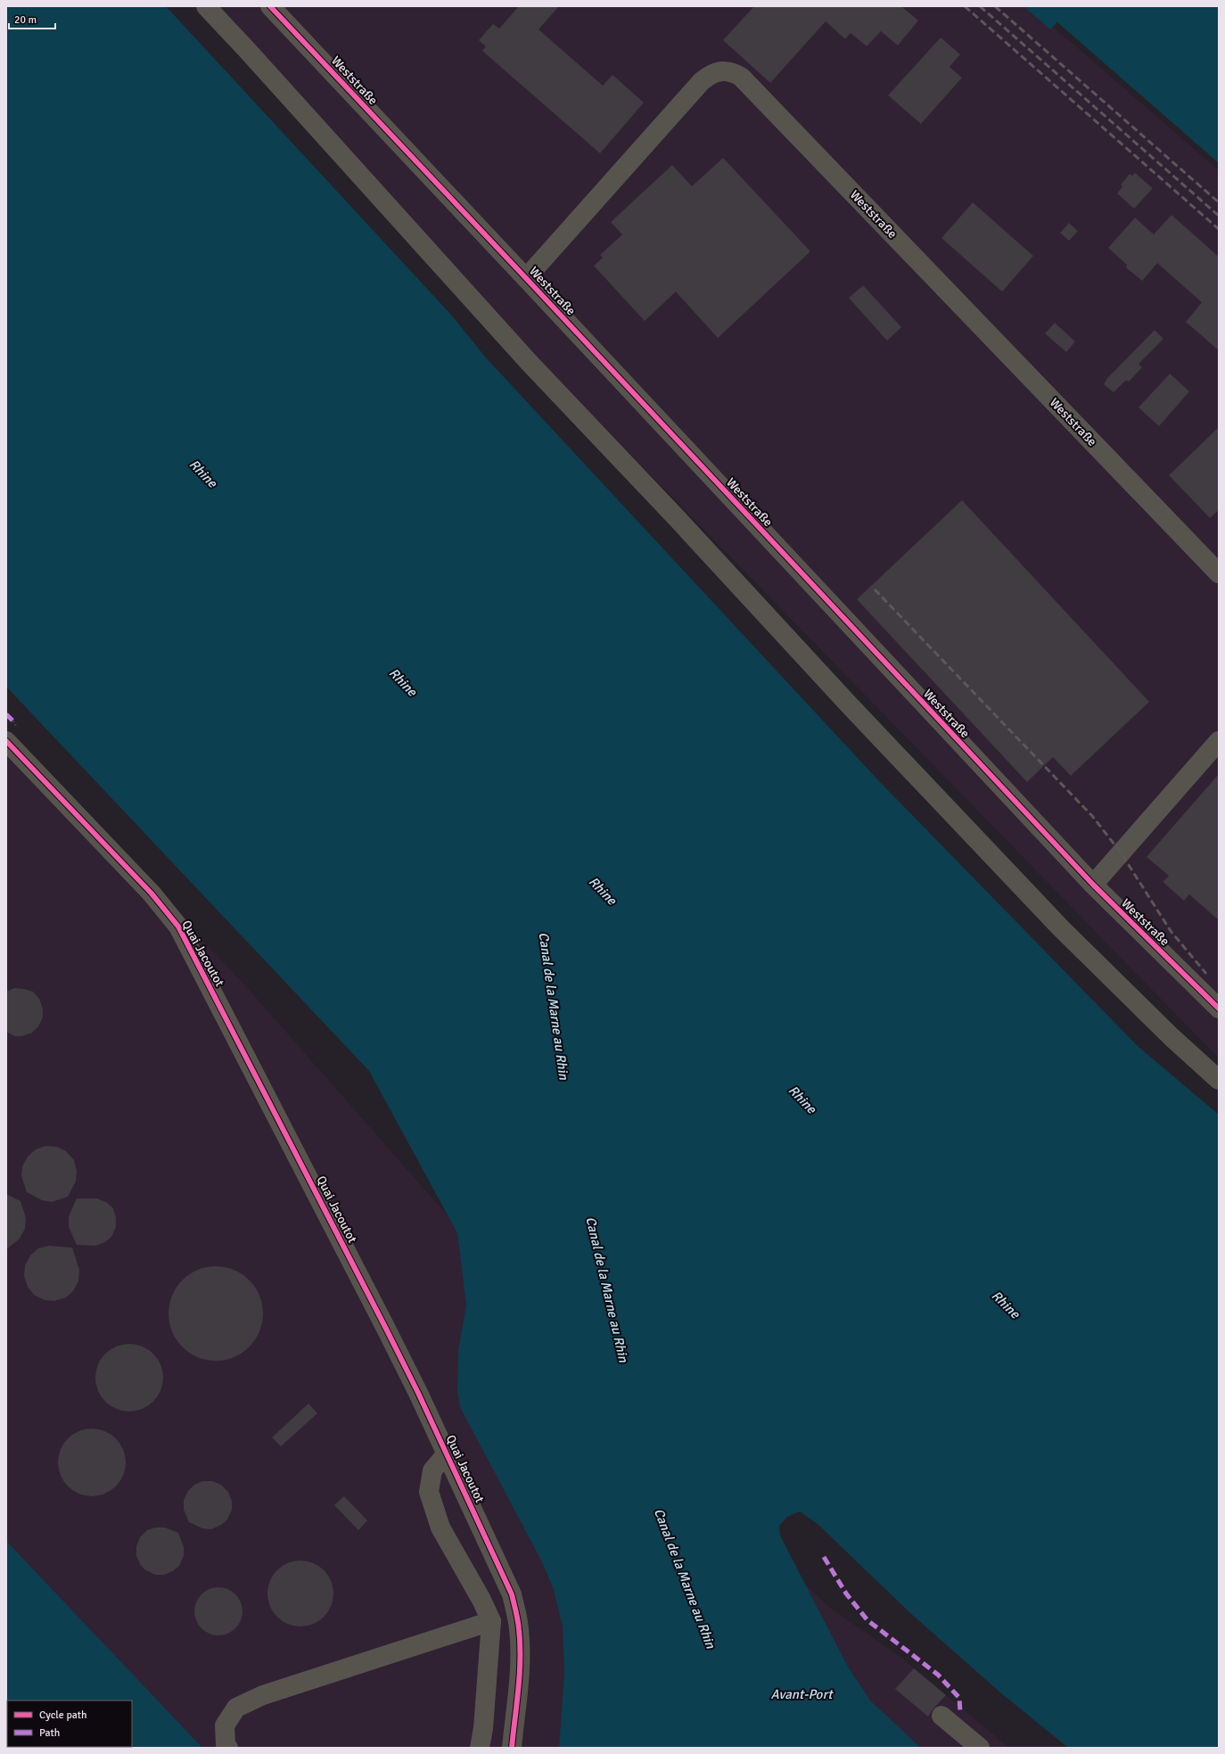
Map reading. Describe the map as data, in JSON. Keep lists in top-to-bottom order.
{
  "streets": {
    "street": ["Weststraße", "Quai Jacoutot"]
  },
  "water": ["Rhine", "Canal de la Marne au Rhin", "Avant-Port"],
  "legend": ["Cycle path", "Path"],
  "scale_bar": "20 m"
}
